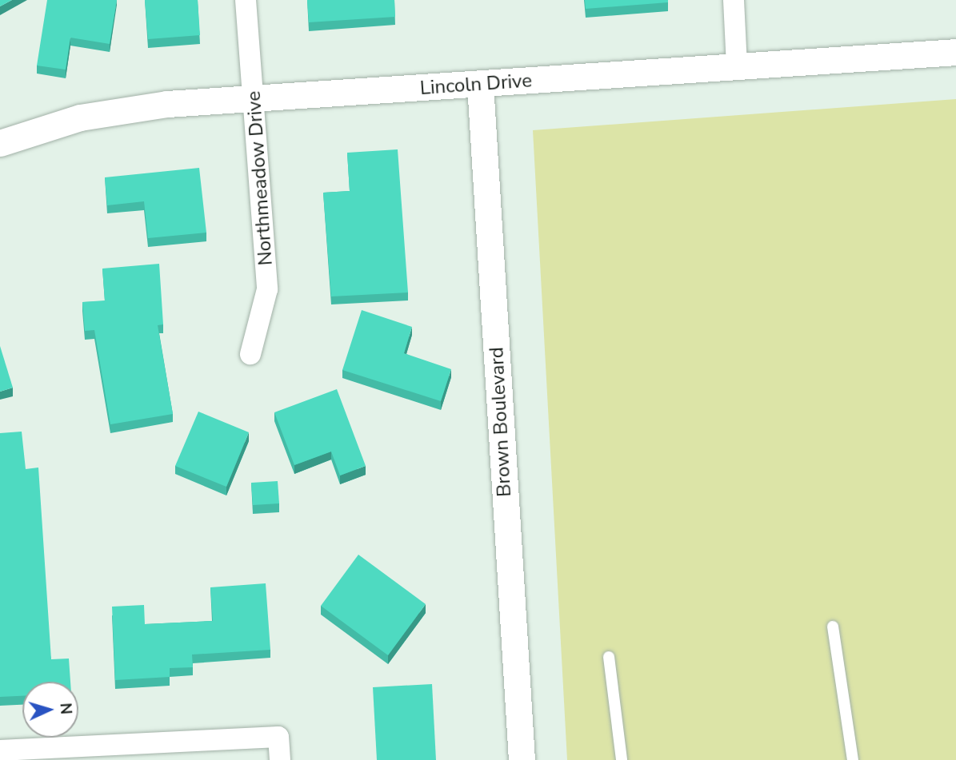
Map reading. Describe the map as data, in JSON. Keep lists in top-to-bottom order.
{
  "streets": {
    "street": ["Lincoln Drive", "Northmeadow Drive", "Brown Boulevard"]
  },
  "crossings": [
    ["Lincoln Drive", "Northmeadow Drive"],
    ["Lincoln Drive", "Brown Boulevard"]
  ],
  "north": "right"
}
